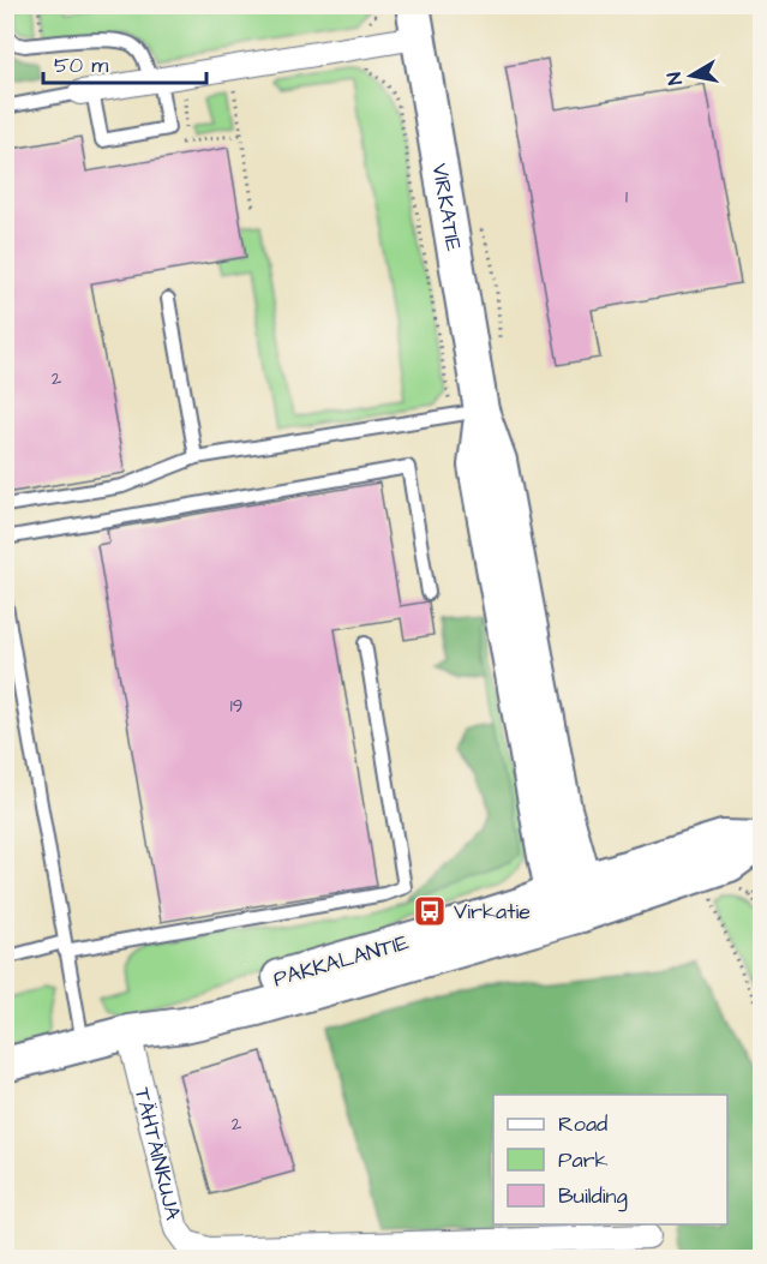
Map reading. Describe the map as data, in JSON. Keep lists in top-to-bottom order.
{
  "streets": {
    "main road": ["VIRKATIE", "PAKKALANTIE"],
    "street": ["TÄHTÄINKUJA"]
  },
  "crossings": [
    ["VIRKATIE", "PAKKALANTIE"],
    ["PAKKALANTIE", "TÄHTÄINKUJA"]
  ],
  "places": {
    "bus stop": ["Virkatie"]
  },
  "house_numbers": [
    "1",
    "2",
    "19",
    "2"
  ],
  "legend": ["Road", "Park", "Building"],
  "scale_bar": "50 m",
  "north": "left"
}
